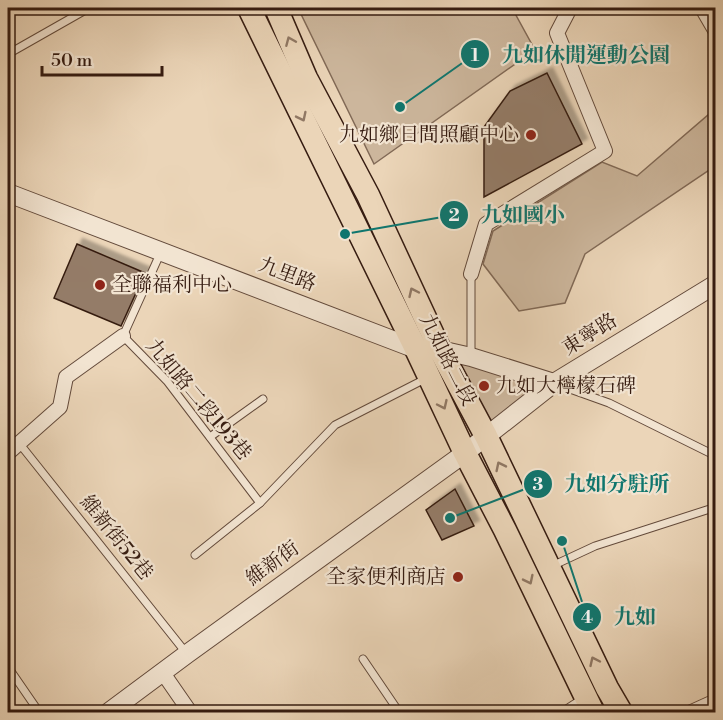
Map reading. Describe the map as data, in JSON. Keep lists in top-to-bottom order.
{
  "streets": {
    "main road": ["九如路二段"],
    "street": ["九里路", "東寧路", "維新街"],
    "lane": ["九如路二段193巷", "維新街52巷"]
  },
  "crossings": [
    ["九里路", "東寧路"],
    ["九里路", "九如路二段"],
    ["九里路", "九如路二段193巷"],
    ["東寧路", "九如路二段"],
    ["東寧路", "維新街"],
    ["九如路二段", "維新街"],
    ["維新街52巷", "維新街"]
  ],
  "places": [
    "九如休閒運動公園",
    "九如鄉日間照顧中心",
    "九如國小",
    "全聯福利中心",
    "九如大檸檬石碑",
    "九如分駐所",
    "九如",
    "全家便利商店"
  ],
  "scale_bar": "50 m"
}
